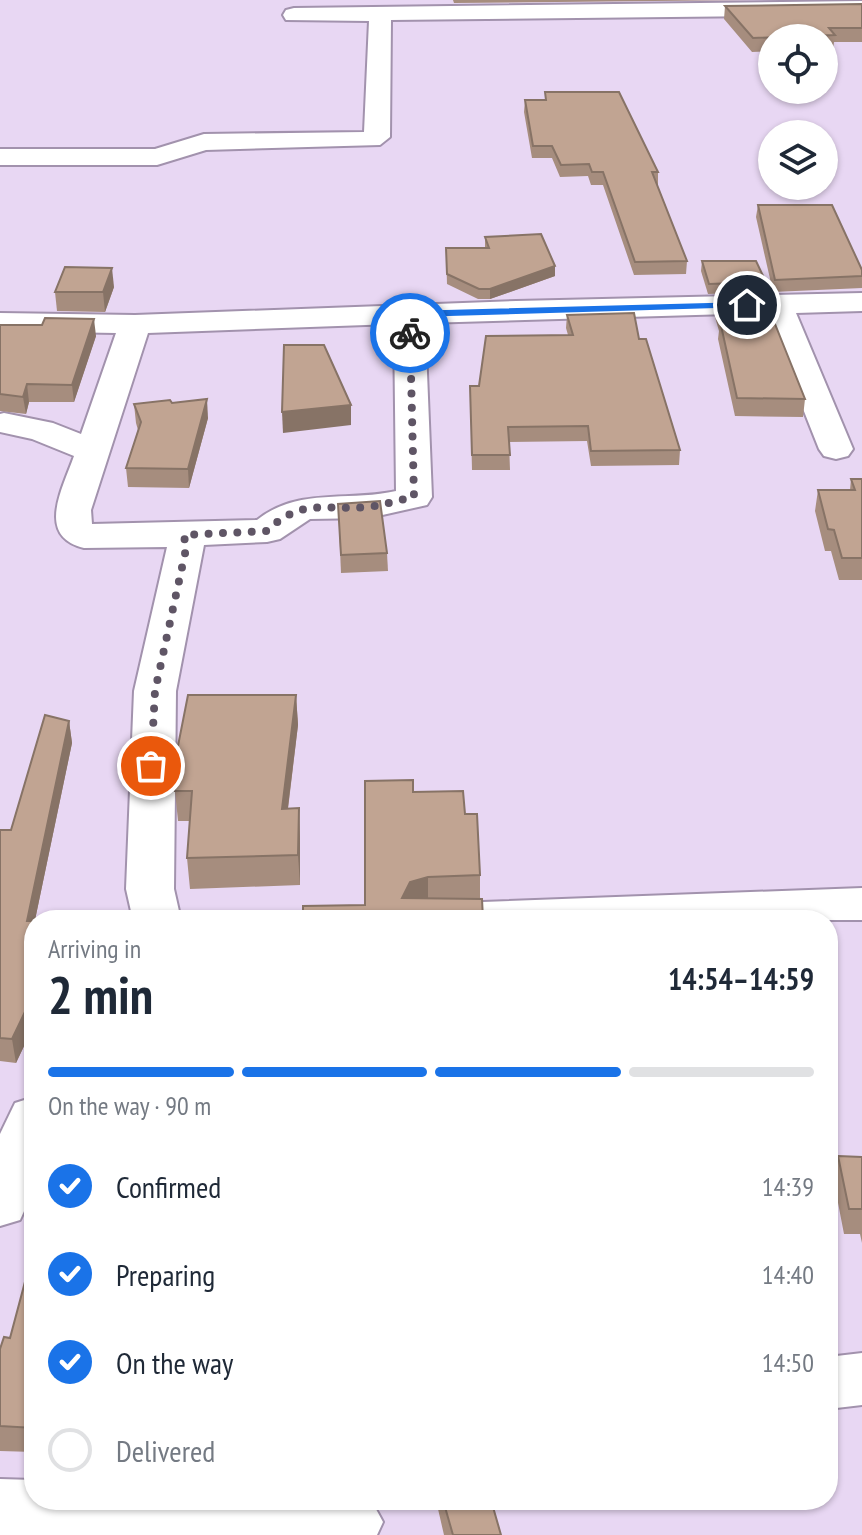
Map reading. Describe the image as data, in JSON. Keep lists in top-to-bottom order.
{
  "page": {
    "heading": ["2 min", "Arriving in", "14:54–14:59"],
    "bar": "On the way · 90 m",
    "list": [
      ["Confirmed", "14:39"],
      ["Preparing", "14:40"],
      ["On the way", "14:50"],
      "Delivered"
    ]
  }
}
